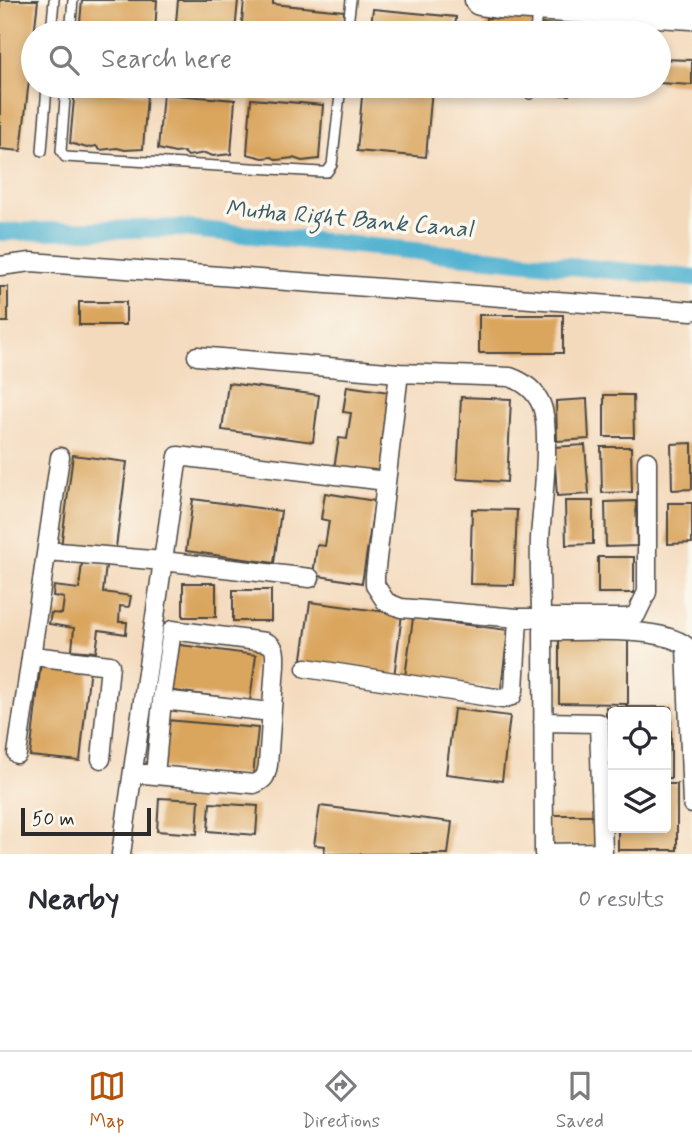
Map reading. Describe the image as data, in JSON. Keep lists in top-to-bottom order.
{
  "water": ["Mutha Right Bank Canal"],
  "scale_bar": "50 m",
  "page": {
    "search": "Search here",
    "scale": "50 m",
    "heading": ["Nearby", "0 results"],
    "nav": ["Map", "Directions", "Saved"]
  }
}
